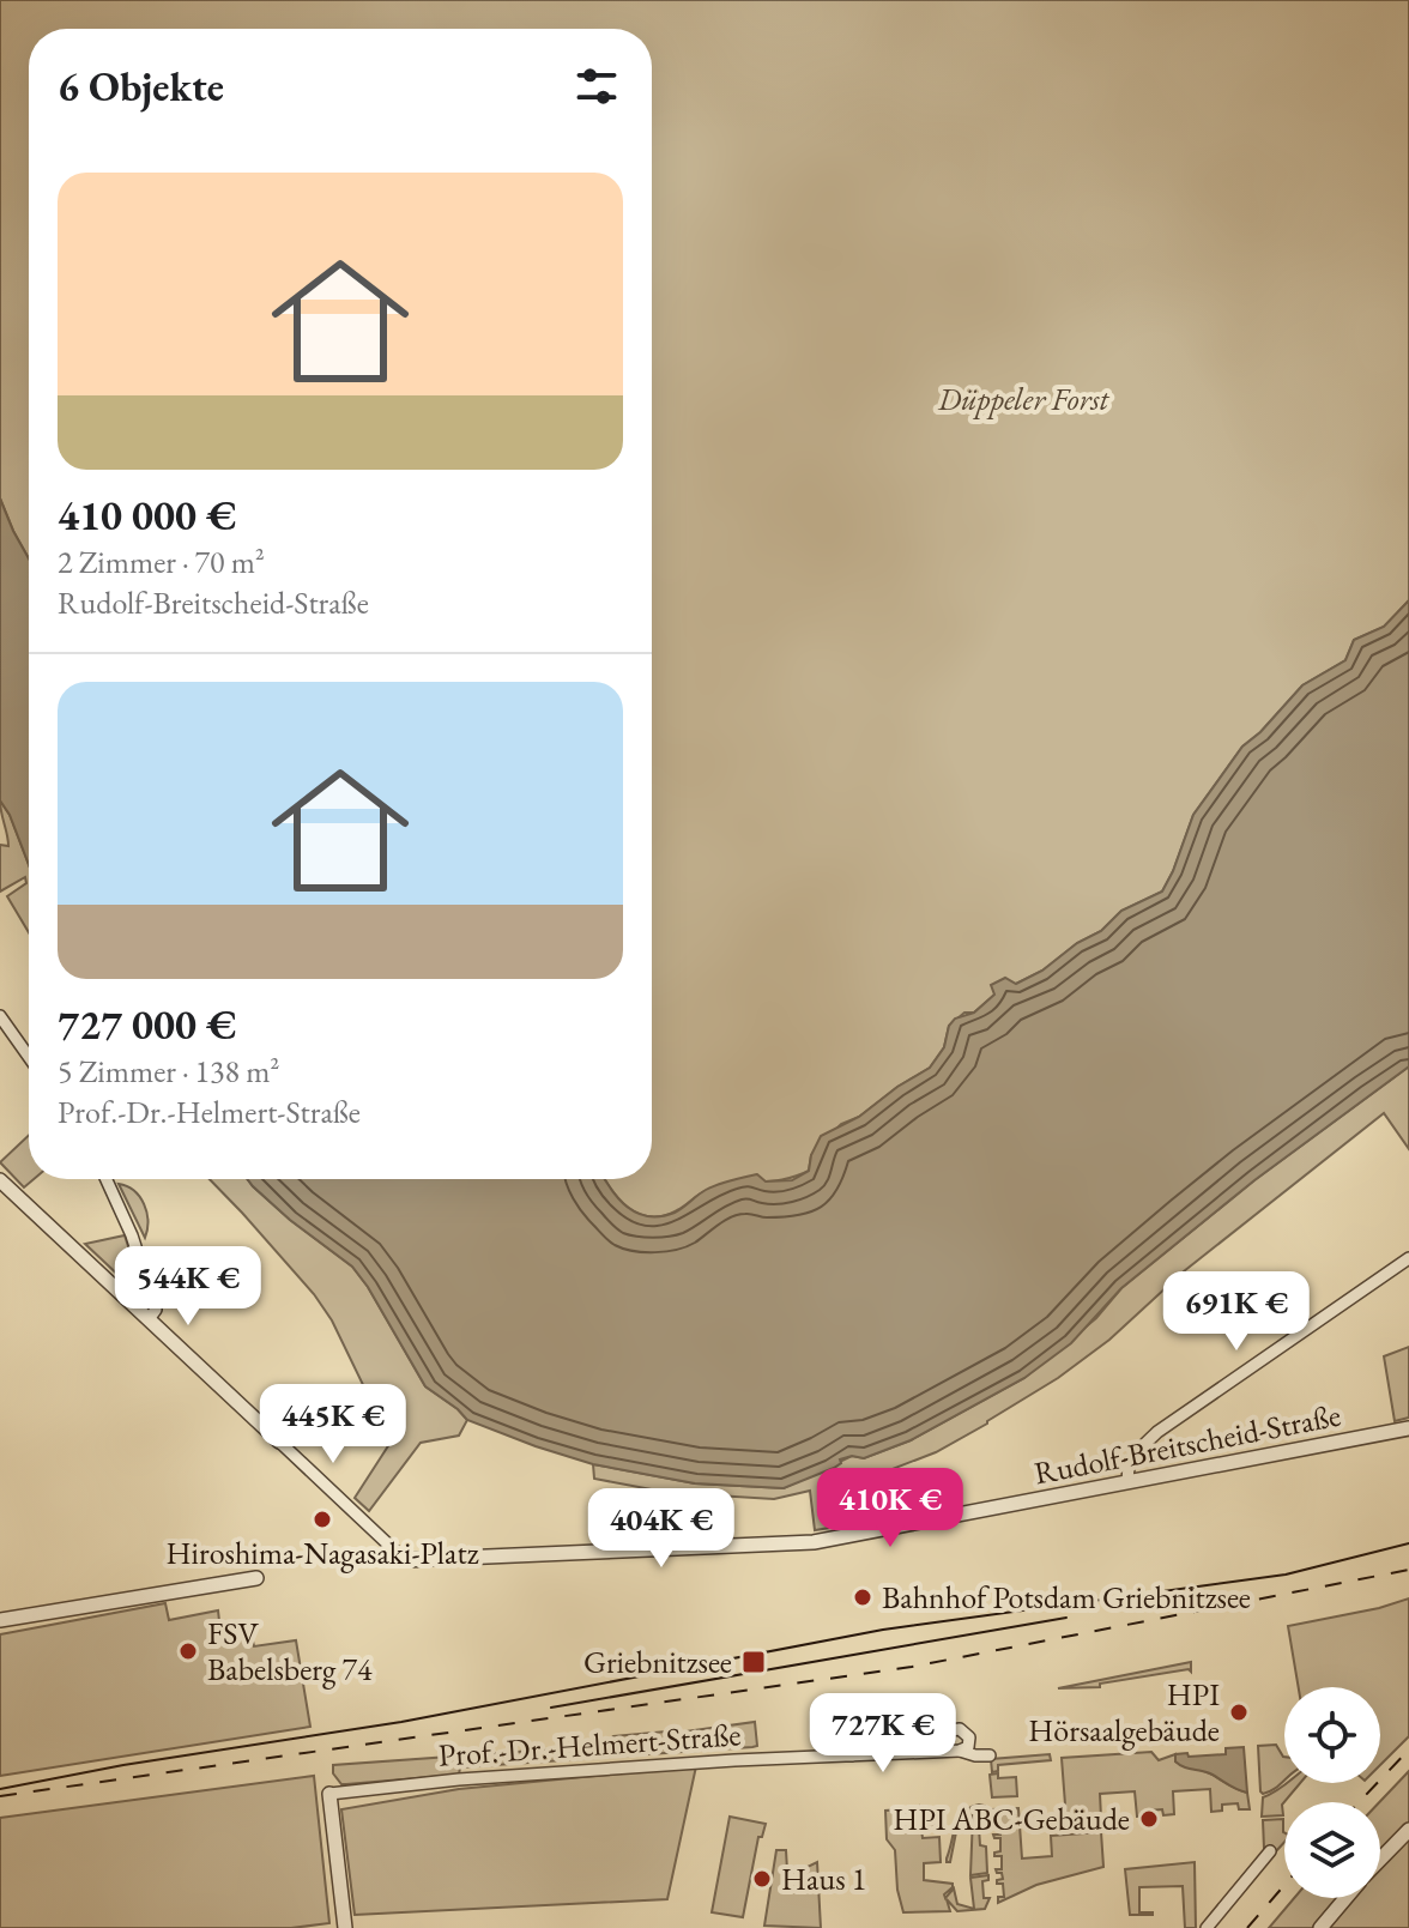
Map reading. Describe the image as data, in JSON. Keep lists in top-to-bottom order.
{
  "streets": {
    "street": ["Rudolf-Breitscheid-Straße", "Prof.-Dr.-Helmert-Straße"]
  },
  "parks": ["Düppeler Forst"],
  "places": {
    "other": [
      "Hiroshima-Nagasaki-Platz",
      "Bahnhof Potsdam Griebnitzsee",
      "FSV Babelsberg 74",
      "HPI Hörsaalgebäude",
      "HPI ABC-Gebäude",
      "Haus 1"
    ],
    "transit": ["Griebnitzsee"]
  },
  "page": {
    "heading": "6 Objekte",
    "list": [
      {
        "name": "410 000 €",
        "note": "2 Zimmer · 70 m² · Rudolf-Breitscheid-Straße"
      },
      {
        "name": "727 000 €",
        "note": "5 Zimmer · 138 m² · Prof.-Dr.-Helmert-Straße"
      }
    ],
    "price": [
      "544K €",
      "691K €",
      "445K €",
      "410K €",
      "404K €",
      "727K €"
    ]
  }
}
